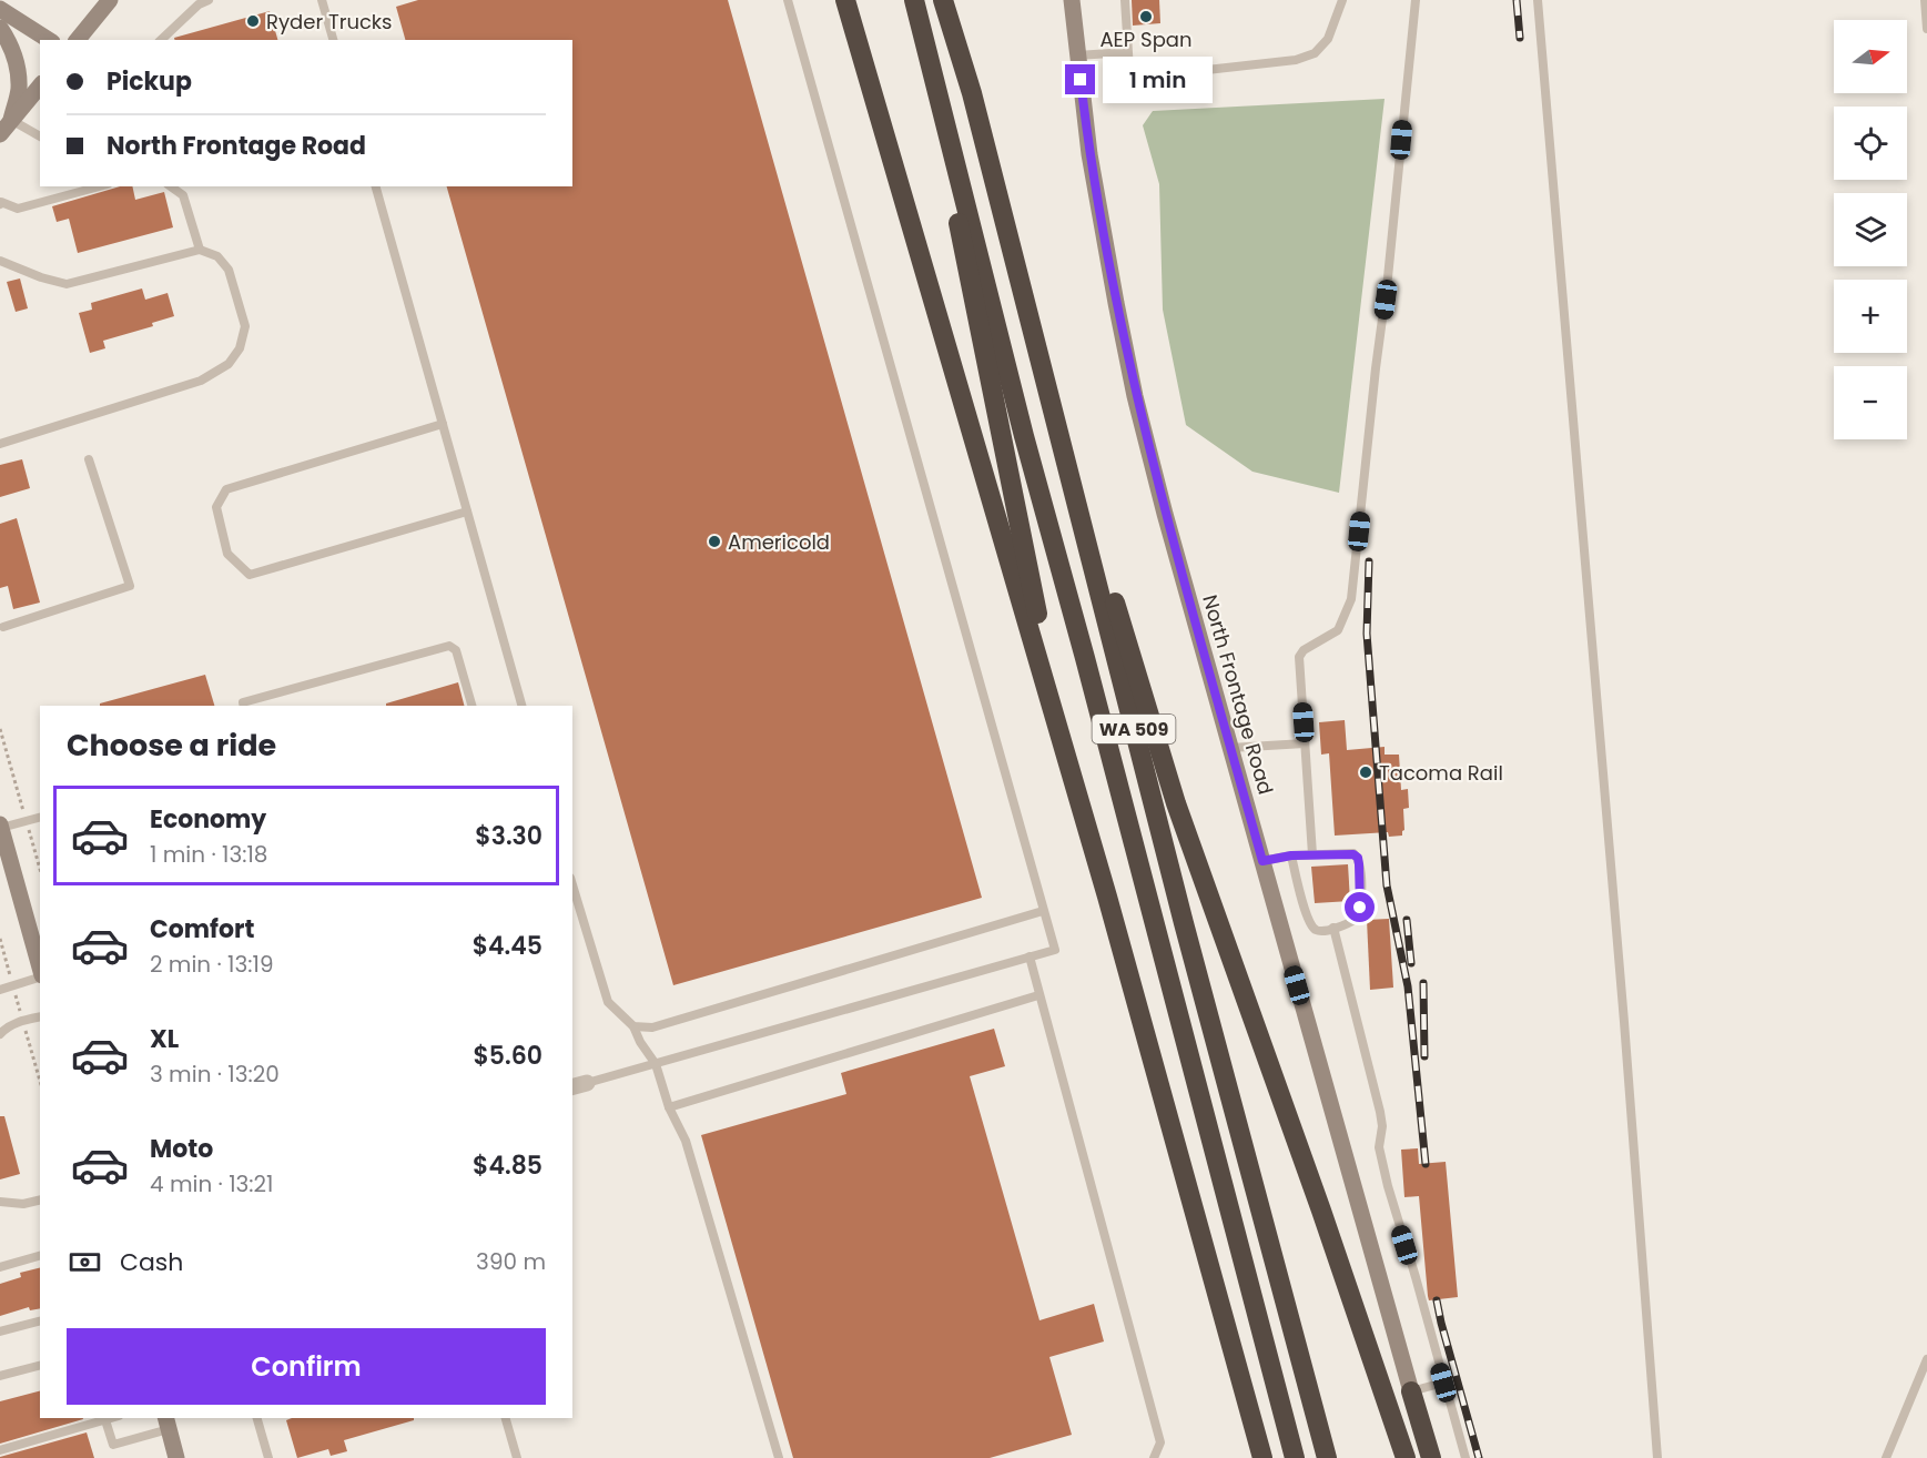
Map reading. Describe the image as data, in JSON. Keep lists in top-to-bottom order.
{
  "streets": {
    "highway": ["WA 509"],
    "street": ["North Frontage Road"]
  },
  "places": [
    "AEP Span",
    "Ryder Trucks",
    "Americold",
    "Tacoma Rail"
  ],
  "north": "right",
  "page": {
    "map_buttons": ["+", "−"],
    "banner": ["Pickup", "North Frontage Road"],
    "bubble": "1 min",
    "heading": "Choose a ride",
    "list": [
      {
        "name": "Economy",
        "note": "1 min · 13:18",
        "value": "$3.30"
      },
      {
        "name": "Comfort",
        "note": "2 min · 13:19",
        "value": "$4.45"
      },
      {
        "name": "XL",
        "note": "3 min · 13:20",
        "value": "$5.60"
      },
      {
        "name": "Moto",
        "note": "4 min · 13:21",
        "value": "$4.85"
      }
    ],
    "pay": ["Cash", "390 m"],
    "buttons": "Confirm"
  }
}
